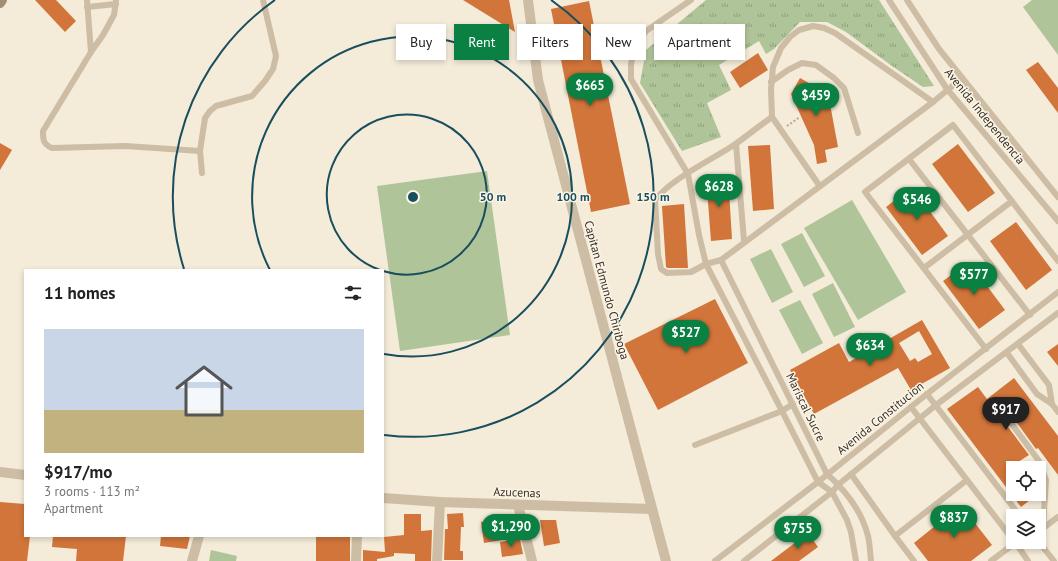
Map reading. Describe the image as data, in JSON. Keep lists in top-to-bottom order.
{
  "streets": {
    "street": ["Capitan Edmundo Chiriboga", "Azucenas"],
    "lane": ["Avenida Independencia", "Mariscal Sucre", "Avenida Constitucion"]
  },
  "crossings": [
    ["Capitan Edmundo Chiriboga", "Azucenas"],
    ["Mariscal Sucre", "Avenida Constitucion"]
  ],
  "page": {
    "chip": [
      "Buy",
      "Rent",
      "Filters",
      "New",
      "Apartment"
    ],
    "price": [
      "$665",
      "$459",
      "$628",
      "$546",
      "$577",
      "$527",
      "$634",
      "$917",
      "$837",
      "$1,290",
      "$755"
    ],
    "heading": "11 homes",
    "list": [
      {
        "name": "$917/mo",
        "note": "3 rooms · 113 m² · Apartment"
      }
    ]
  },
  "rings": ["50 m", "100 m", "150 m"]
}
